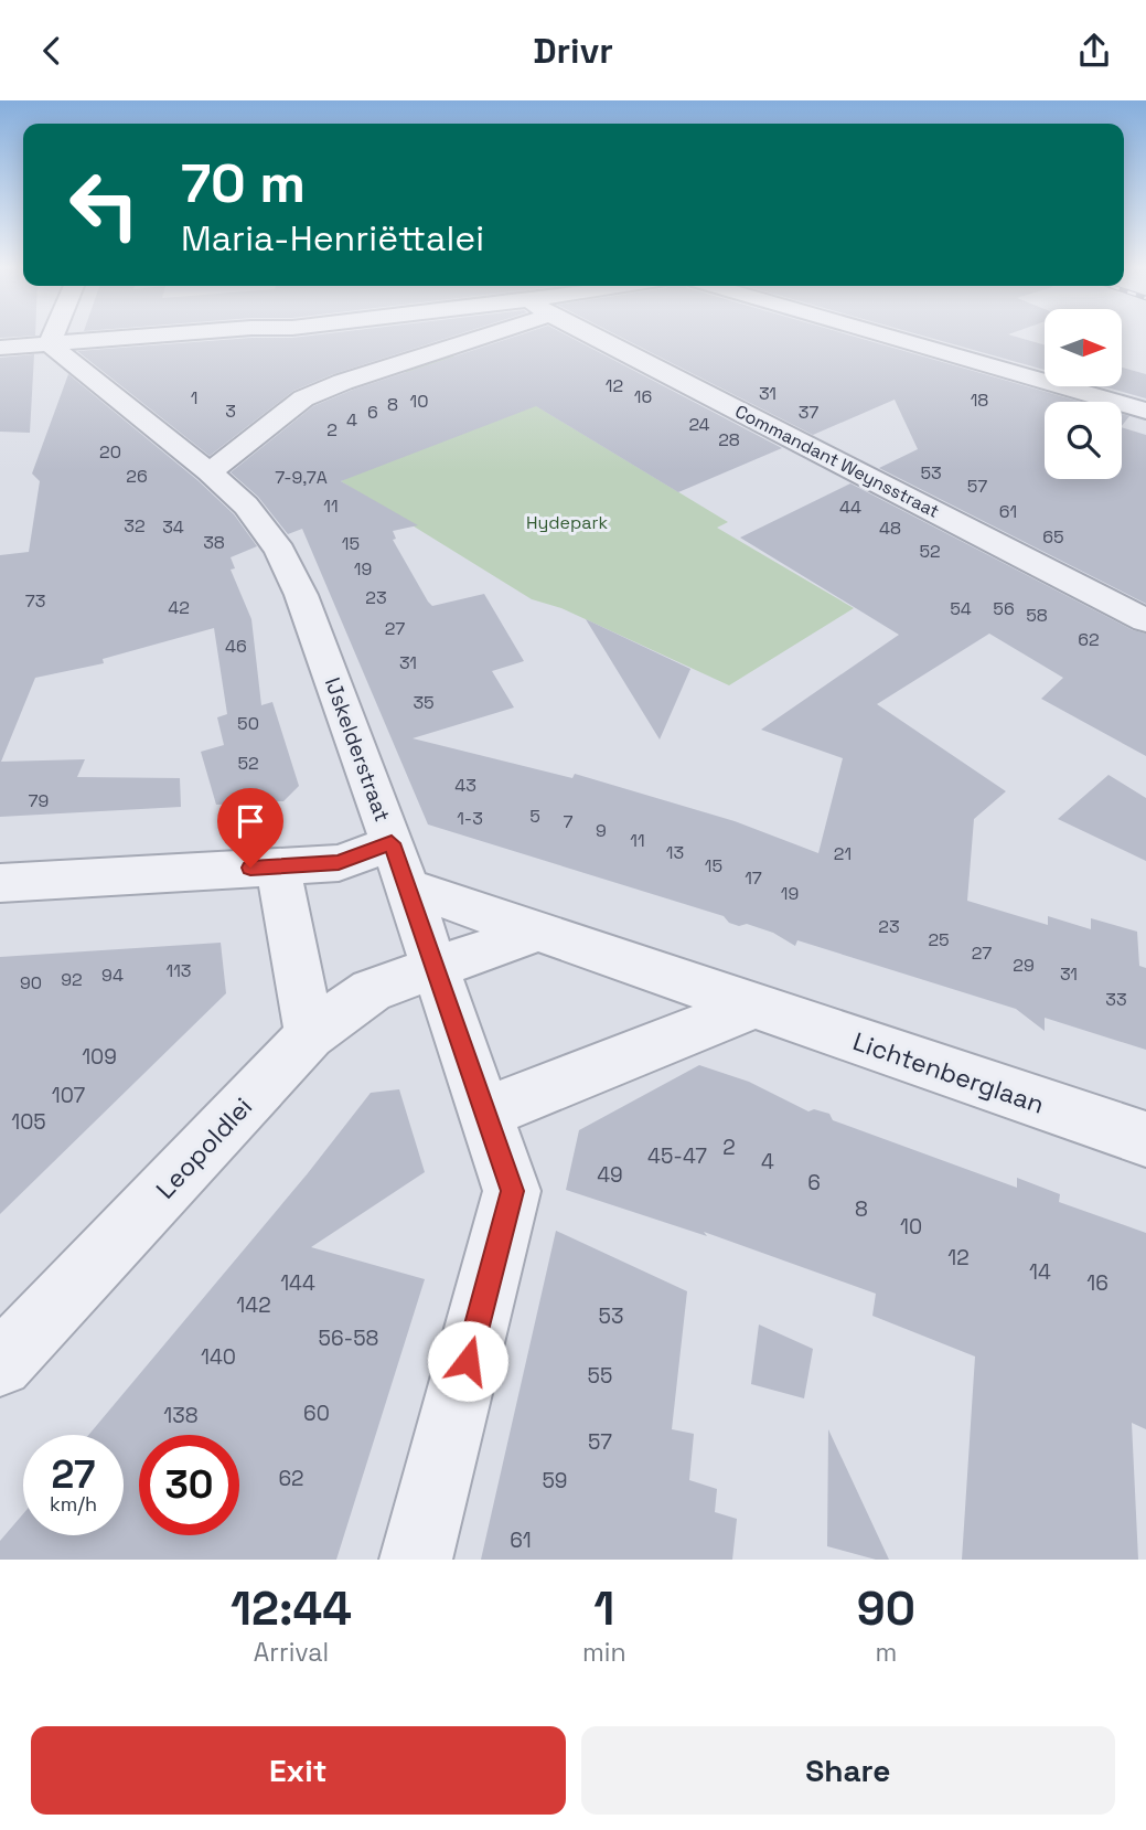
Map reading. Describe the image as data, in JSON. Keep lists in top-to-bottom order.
{
  "streets": {
    "street": [
      "Commandant Weynsstraat",
      "IJskelderstraat",
      "Lichtenberglaan",
      "Leopoldlei"
    ]
  },
  "crossings": [
    ["IJskelderstraat", "Lichtenberglaan"],
    ["IJskelderstraat", "Leopoldlei"]
  ],
  "parks": ["Hydepark"],
  "house_numbers": [
    "12",
    "31",
    "16",
    "1",
    "18",
    "10",
    "8",
    "3",
    "6",
    "37",
    "4",
    "24",
    "2",
    "28",
    "20",
    "53",
    "26",
    "7-9,7A",
    "57",
    "11",
    "44",
    "61",
    "32",
    "34",
    "48",
    "65",
    "38",
    "15",
    "52",
    "19",
    "23",
    "73",
    "42",
    "54",
    "56",
    "58",
    "27",
    "62",
    "46",
    "31",
    "35",
    "50",
    "52",
    "43",
    "79",
    "5",
    "1-3",
    "7",
    "9",
    "11",
    "13",
    "21",
    "15",
    "17",
    "19",
    "23",
    "25",
    "27",
    "29",
    "113",
    "31",
    "94",
    "92",
    "90",
    "33",
    "109",
    "107",
    "105",
    "2",
    "45-47",
    "4",
    "49",
    "6",
    "8",
    "10",
    "12",
    "14",
    "144",
    "16",
    "142",
    "53",
    "56-58",
    "140",
    "55",
    "60",
    "138",
    "57",
    "62",
    "59",
    "61"
  ],
  "north": "right",
  "page": {
    "header": "Drivr",
    "turn": ["70 m", "Maria-Henriëttalei"],
    "speed": "27 km/h",
    "limit": "30",
    "eta": [
      "12:44",
      "Arrival",
      "1",
      "min",
      "90",
      "m"
    ],
    "buttons": ["Exit", "Share"]
  }
}
